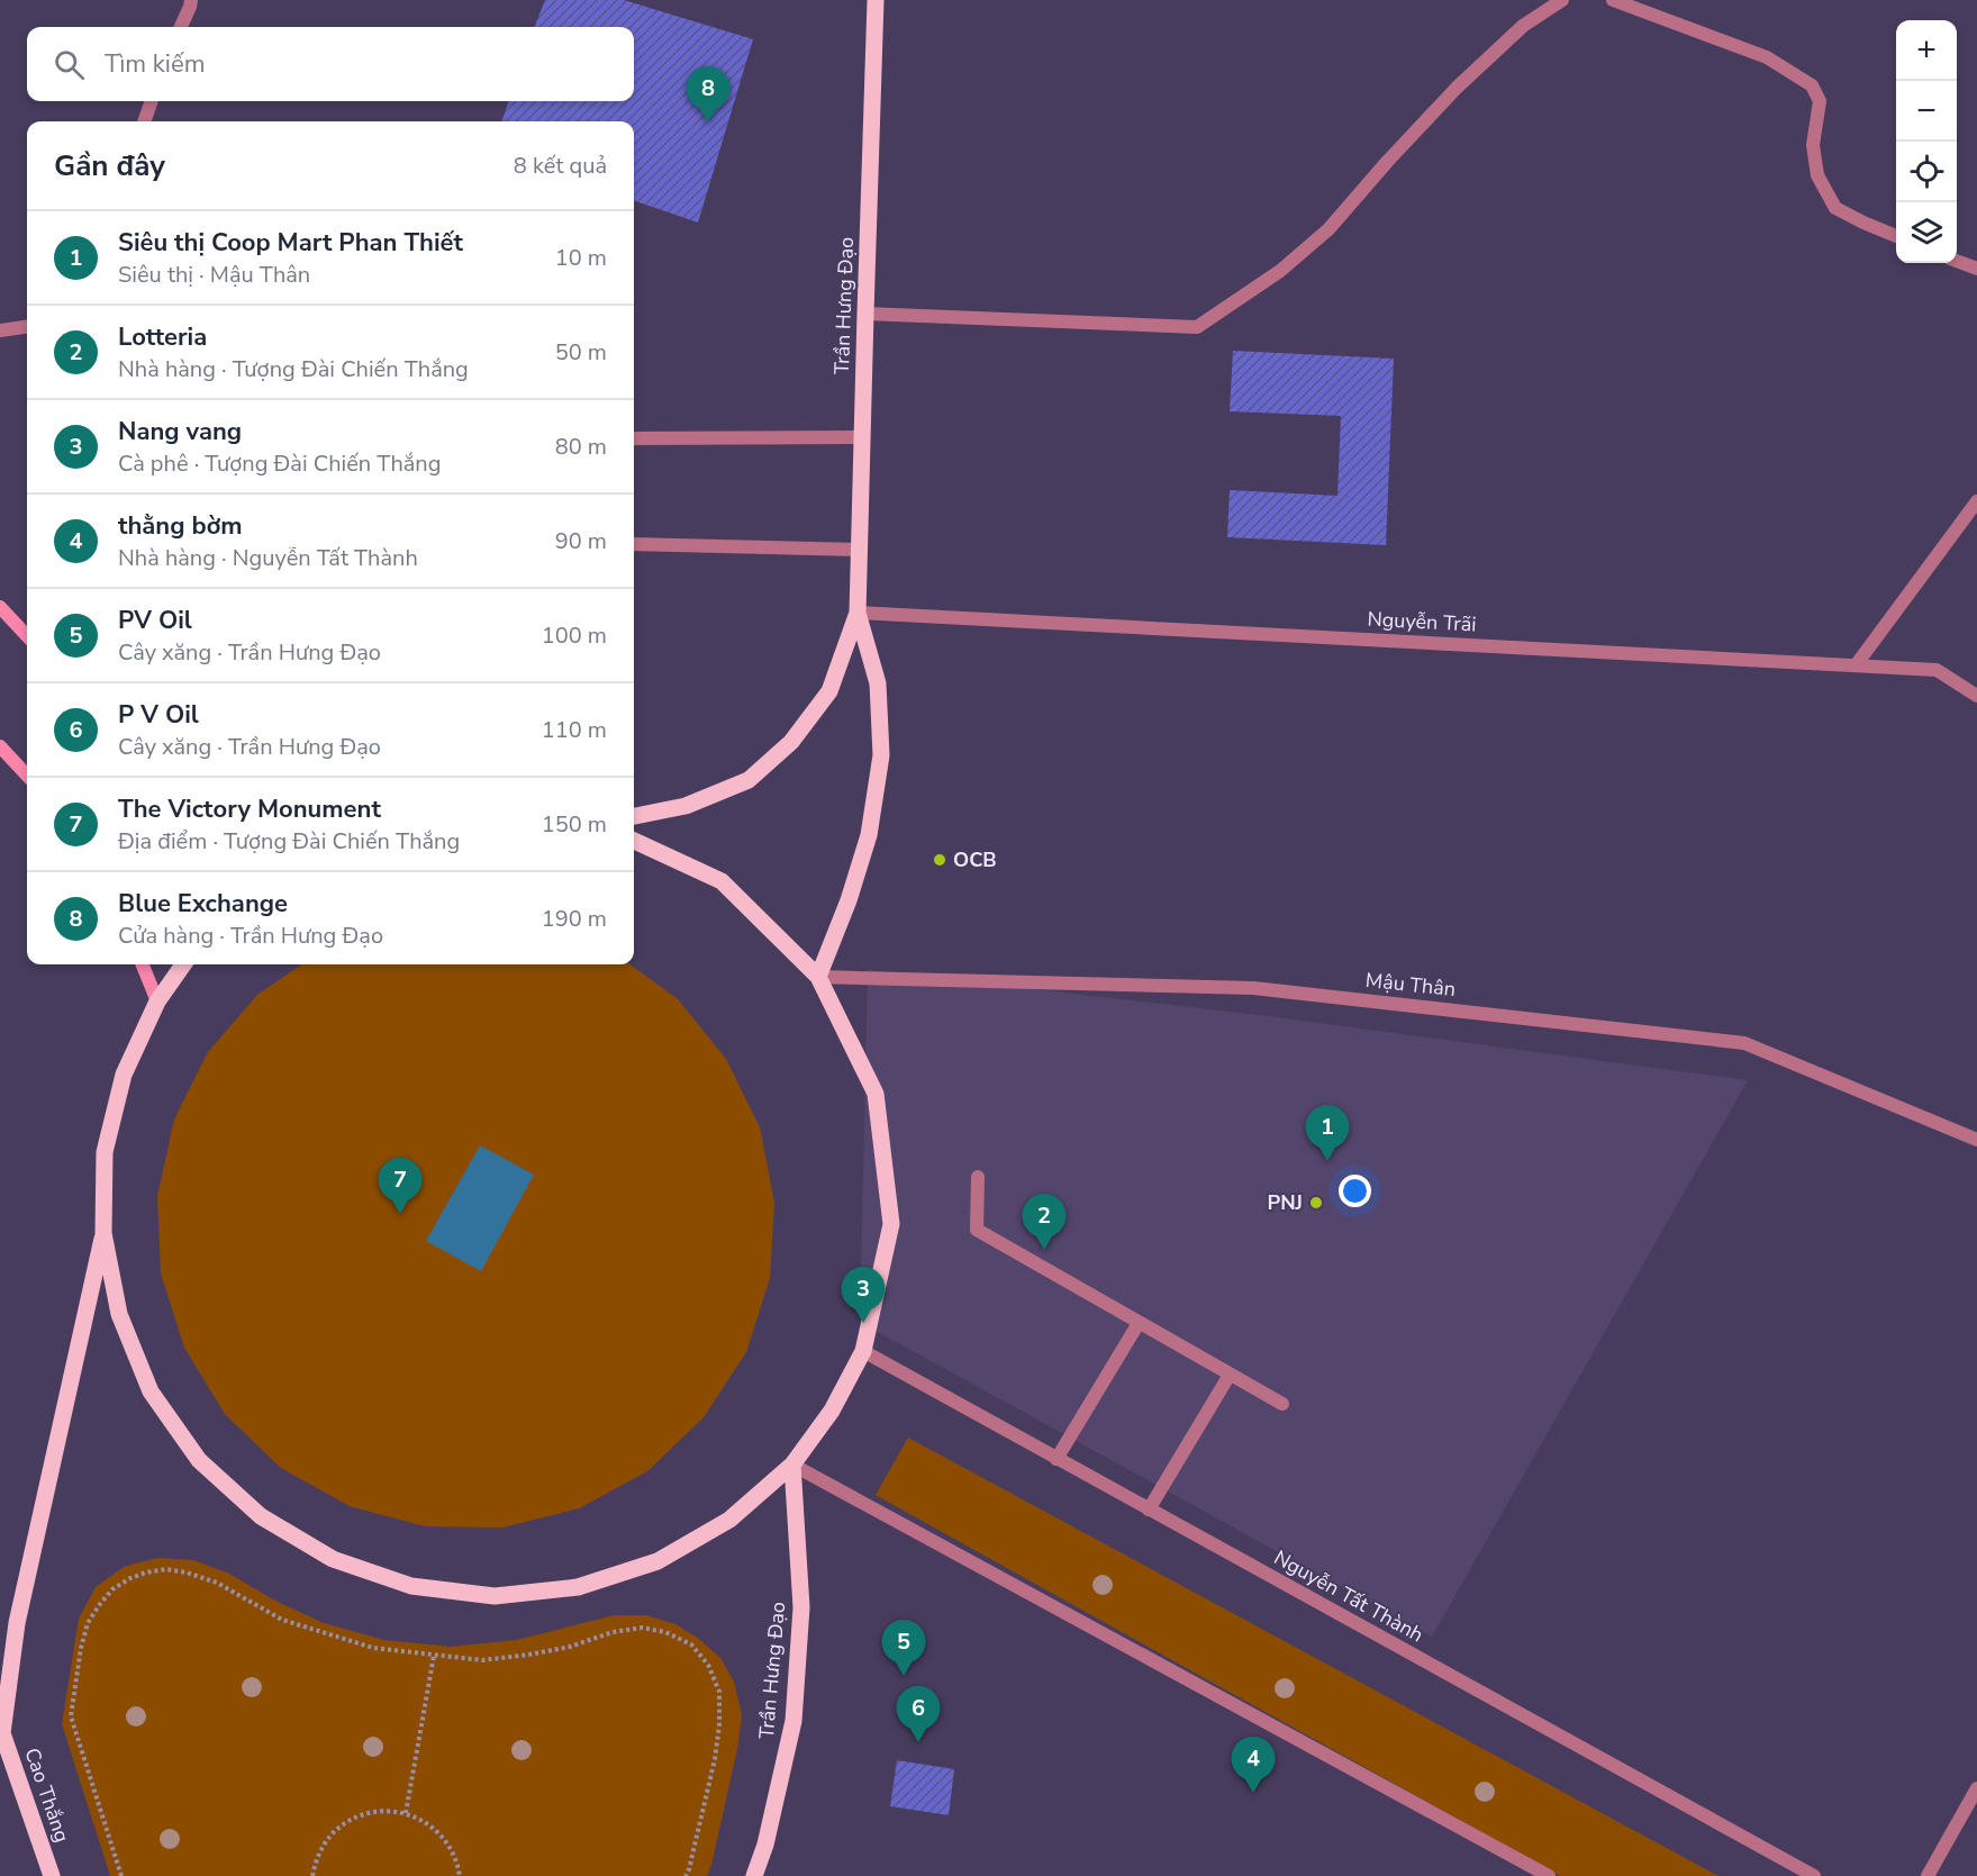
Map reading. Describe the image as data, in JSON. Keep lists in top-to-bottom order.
{
  "streets": {
    "main road": ["Trần Hưng Đạo", "Cao Thắng"],
    "street": ["Nguyễn Trãi", "Mậu Thân", "Nguyễn Tất Thành"]
  },
  "crossings": [
    ["Trần Hưng Đạo", "Nguyễn Trãi"],
    ["Trần Hưng Đạo", "Mậu Thân"]
  ],
  "places": ["OCB", "PNJ"],
  "page": {
    "map_buttons": ["+", "−"],
    "search": "Tìm kiếm",
    "pins": [
      "8",
      "1",
      "7",
      "2",
      "3",
      "5",
      "6",
      "4"
    ],
    "heading": ["Gần đây", "8 kết quả"],
    "list": [
      {
        "mark": "1",
        "name": "Siêu thị Coop Mart Phan Thiết",
        "note": "Siêu thị · Mậu Thân",
        "value": "10 m"
      },
      {
        "mark": "2",
        "name": "Lotteria",
        "note": "Nhà hàng · Tượng Đài Chiến Thắng",
        "value": "50 m"
      },
      {
        "mark": "3",
        "name": "Nang vang",
        "note": "Cà phê · Tượng Đài Chiến Thắng",
        "value": "80 m"
      },
      {
        "mark": "4",
        "name": "thằng bờm",
        "note": "Nhà hàng · Nguyễn Tất Thành",
        "value": "90 m"
      },
      {
        "mark": "5",
        "name": "PV Oil",
        "note": "Cây xăng · Trần Hưng Đạo",
        "value": "100 m"
      },
      {
        "mark": "6",
        "name": "P V Oil",
        "note": "Cây xăng · Trần Hưng Đạo",
        "value": "110 m"
      },
      {
        "mark": "7",
        "name": "The Victory Monument",
        "note": "Địa điểm · Tượng Đài Chiến Thắng",
        "value": "150 m"
      },
      {
        "mark": "8",
        "name": "Blue Exchange",
        "note": "Cửa hàng · Trần Hưng Đạo",
        "value": "190 m"
      }
    ]
  }
}
